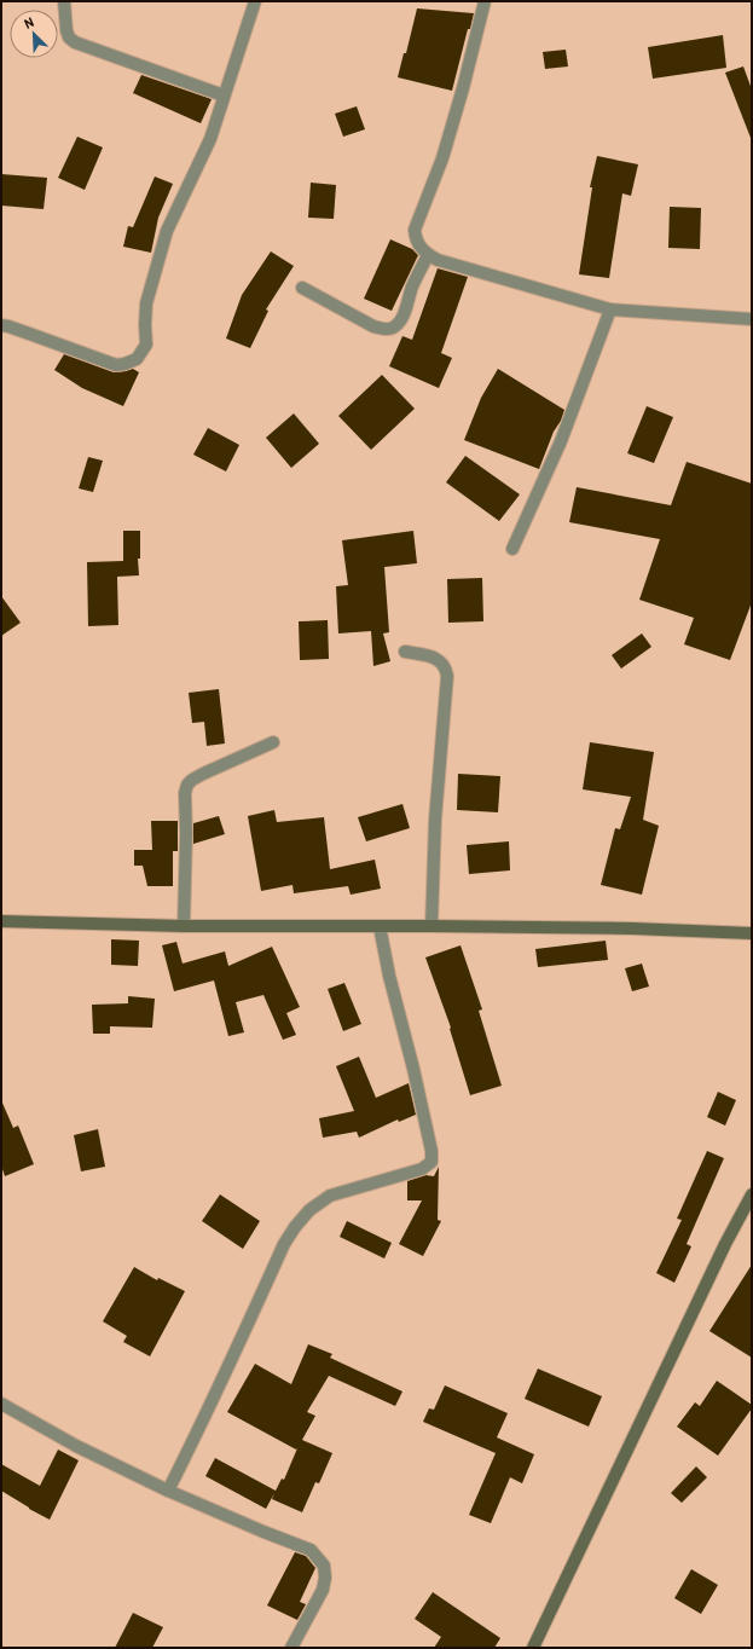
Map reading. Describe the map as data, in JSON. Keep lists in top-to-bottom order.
{
  "north": "top left"
}
